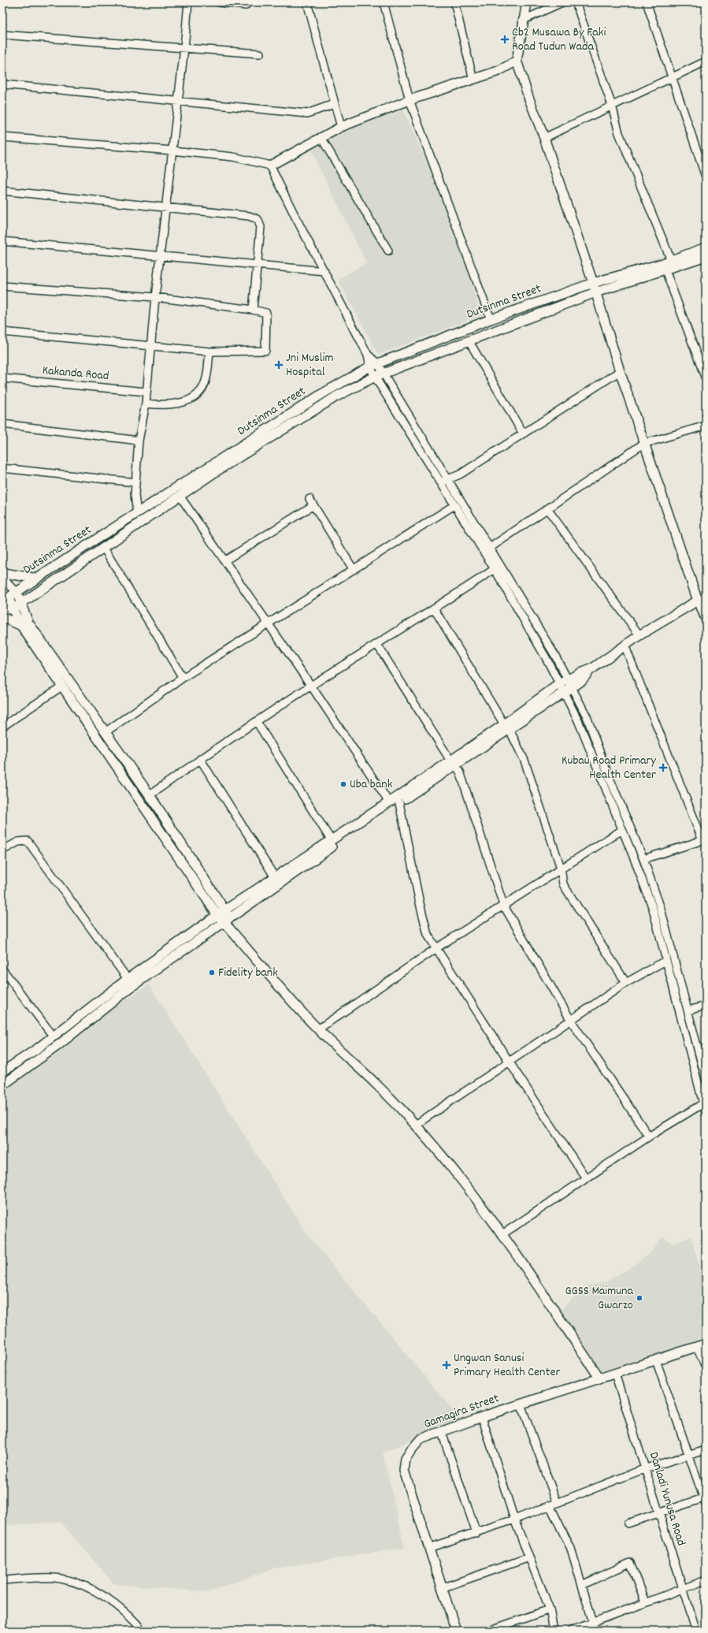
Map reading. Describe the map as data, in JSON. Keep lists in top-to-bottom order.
{
  "streets": {
    "street": [
      "Dutsinma Street",
      "Kakanda Road",
      "Gamagira Street",
      "Danladi Yunusa Road"
    ]
  },
  "crossings": [
    ["Gamagira Street", "Danladi Yunusa Road"]
  ],
  "places": {
    "health": [
      "Cb2 Musawa By Faki Road Tudun Wada",
      "Jni Muslim Hospital",
      "Kubau Road Primary Health Center",
      "Ungwan Sanusi Primary Health Center"
    ],
    "other": ["Uba bank", "Fidelity bank", "GGSS Maimuna Gwarzo"]
  }
}
